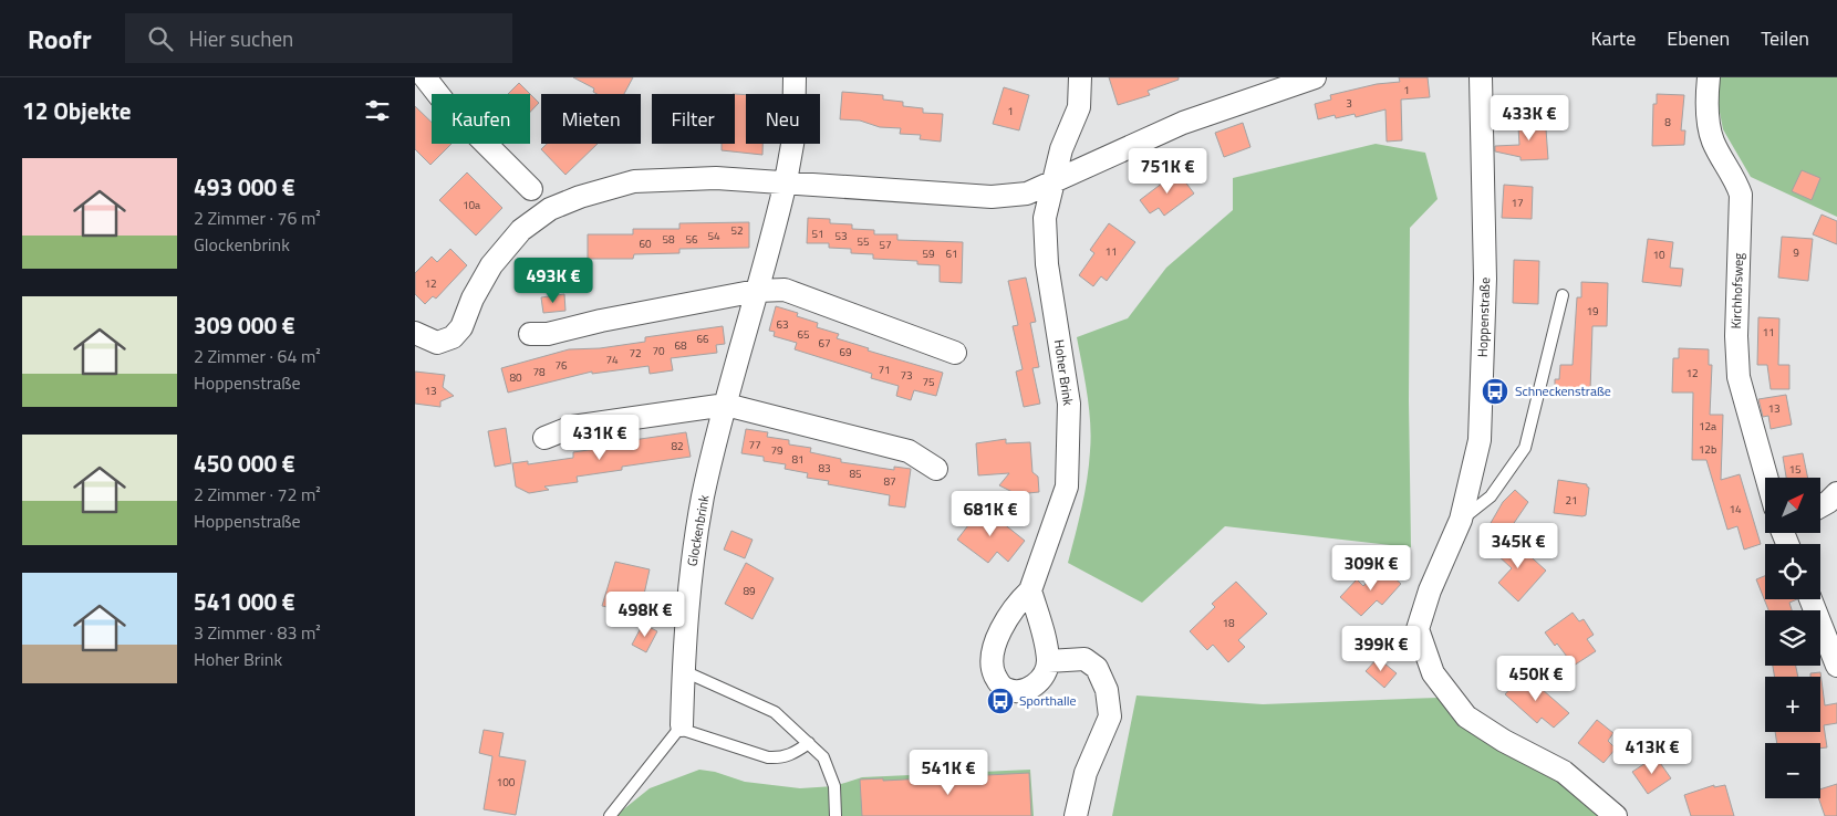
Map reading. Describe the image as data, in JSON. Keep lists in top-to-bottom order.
{
  "streets": {
    "street": [
      "Kirchhofsweg",
      "Hoppenstraße",
      "Hoher Brink",
      "Glockenbrink"
    ]
  },
  "places": {
    "bus stop": ["Schneckenstraße", "Sporthalle"]
  },
  "house_numbers": [
    "1",
    "3",
    "1",
    "8",
    "17",
    "10a",
    "52",
    "51",
    "54",
    "53",
    "58",
    "56",
    "55",
    "60",
    "57",
    "11",
    "9",
    "59",
    "61",
    "10",
    "12",
    "19",
    "63",
    "11",
    "65",
    "66",
    "67",
    "68",
    "70",
    "69",
    "72",
    "74",
    "76",
    "71",
    "78",
    "12",
    "73",
    "80",
    "75",
    "13",
    "13",
    "12a",
    "77",
    "82",
    "12b",
    "79",
    "81",
    "83",
    "15",
    "85",
    "87",
    "21",
    "14",
    "89",
    "18",
    "100"
  ],
  "north": "top right",
  "page": {
    "header": "Roofr",
    "search": "Hier suchen",
    "nav": ["Karte", "Ebenen", "Teilen"],
    "heading": "12 Objekte",
    "chip": [
      "Kaufen",
      "Mieten",
      "Filter",
      "Neu"
    ],
    "price": [
      "433K €",
      "751K €",
      "493K €",
      "431K €",
      "681K €",
      "345K €",
      "309K €",
      "498K €",
      "399K €",
      "450K €",
      "413K €",
      "541K €"
    ],
    "list": [
      {
        "name": "493 000 €",
        "note": "2 Zimmer · 76 m² · Glockenbrink"
      },
      {
        "name": "309 000 €",
        "note": "2 Zimmer · 64 m² · Hoppenstraße"
      },
      {
        "name": "450 000 €",
        "note": "2 Zimmer · 72 m² · Hoppenstraße"
      },
      {
        "name": "541 000 €",
        "note": "3 Zimmer · 83 m² · Hoher Brink"
      }
    ],
    "map_buttons": ["+", "−"]
  }
}
